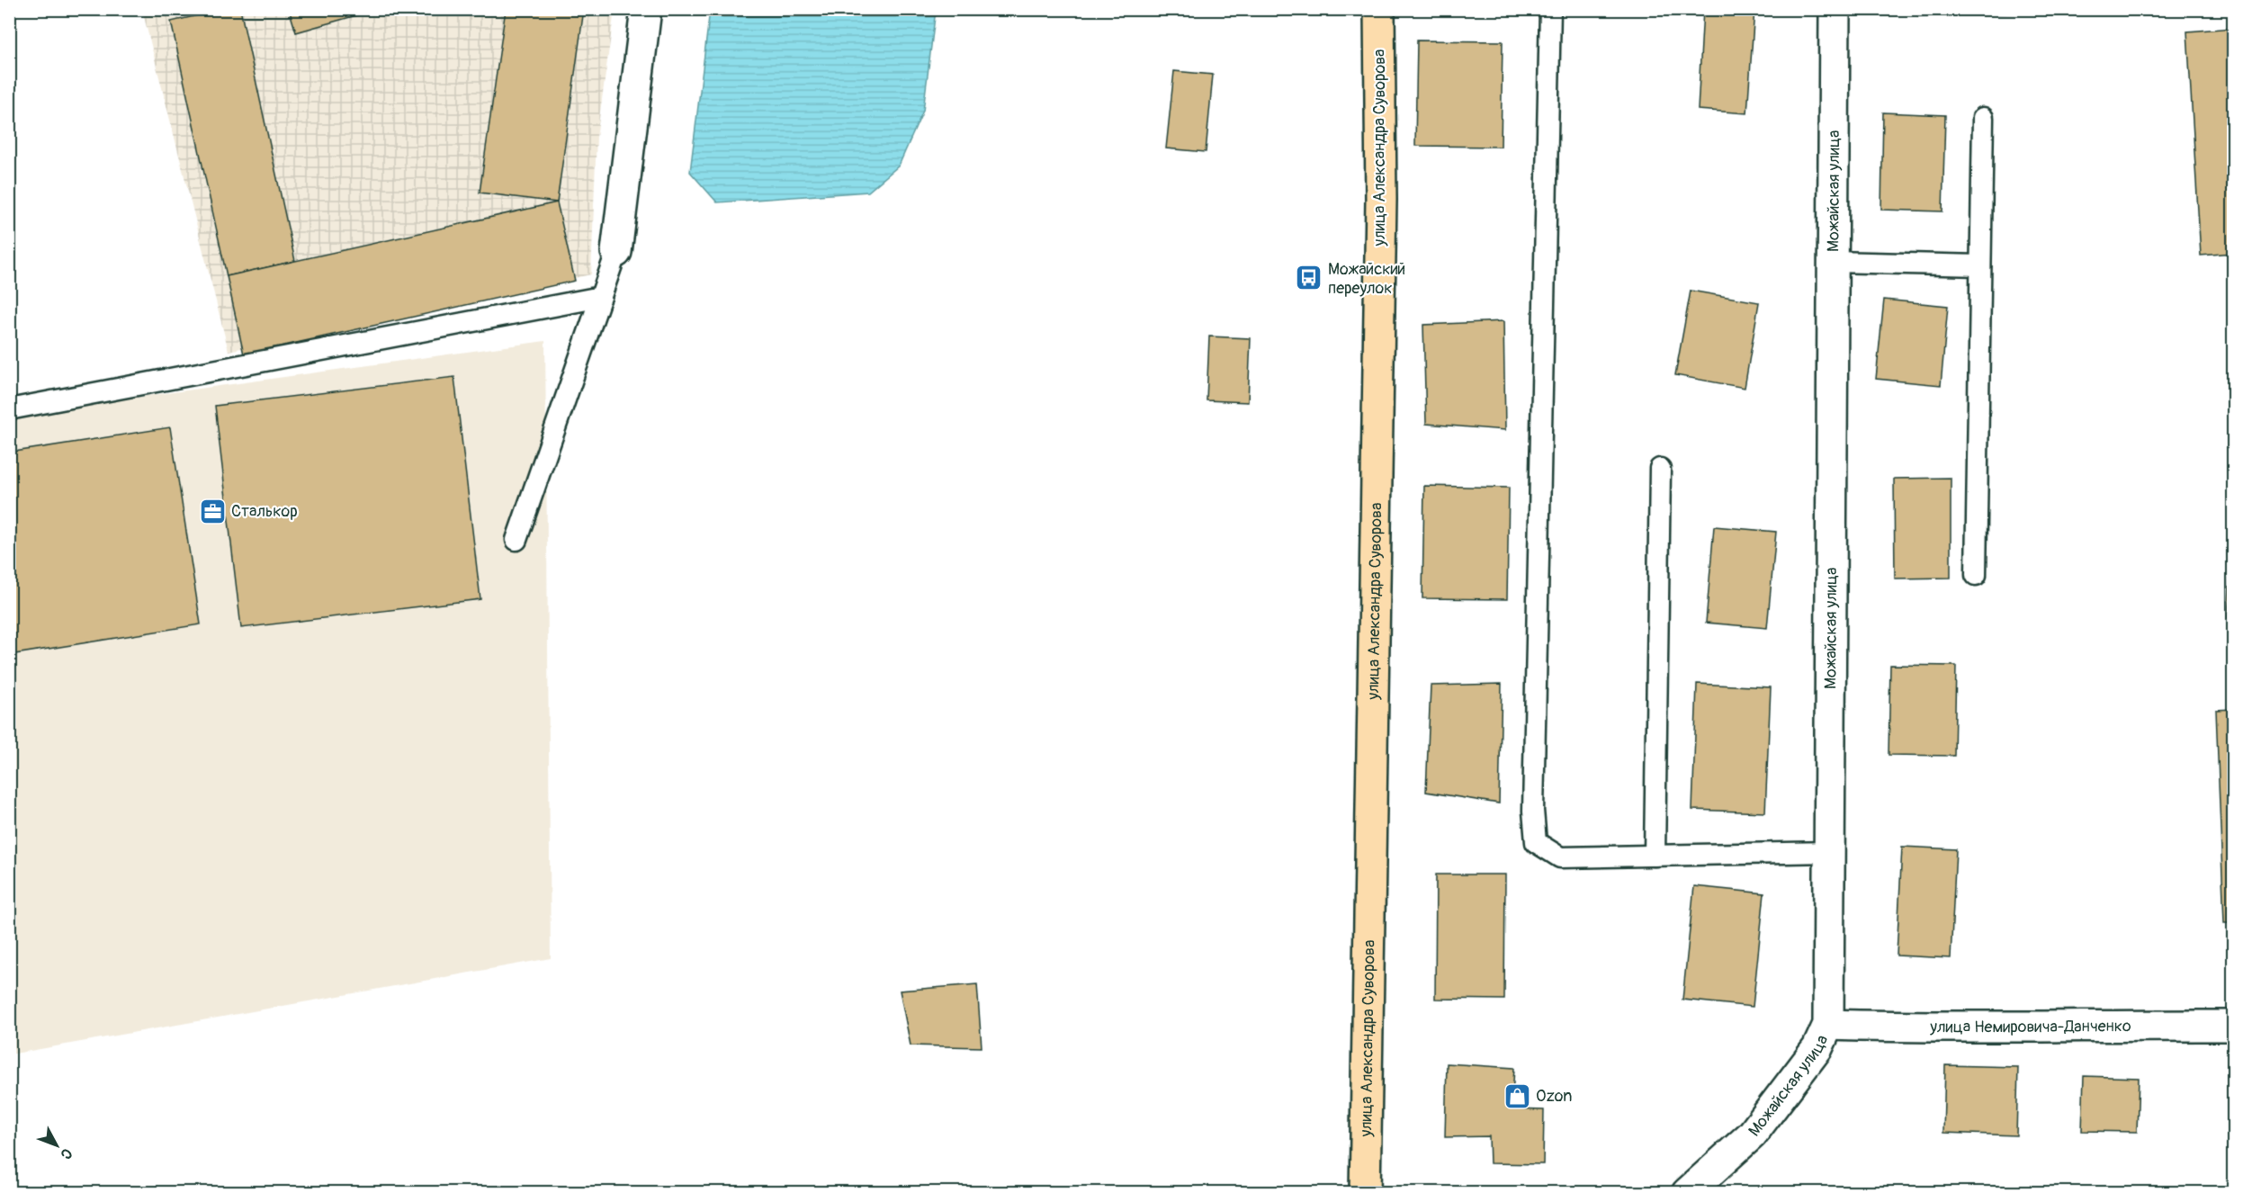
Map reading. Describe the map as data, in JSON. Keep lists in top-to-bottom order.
{
  "streets": {
    "main road": ["улица Александра Суворова"],
    "street": ["Можайская улица", "улица Немировича-Данченко"]
  },
  "crossings": [
    ["Можайская улица", "улица Немировича-Данченко"]
  ],
  "places": {
    "bus stop": ["Можайский переулок"],
    "office": ["Сталькор"],
    "shop": ["Ozon"]
  },
  "north": "bottom right"
}
